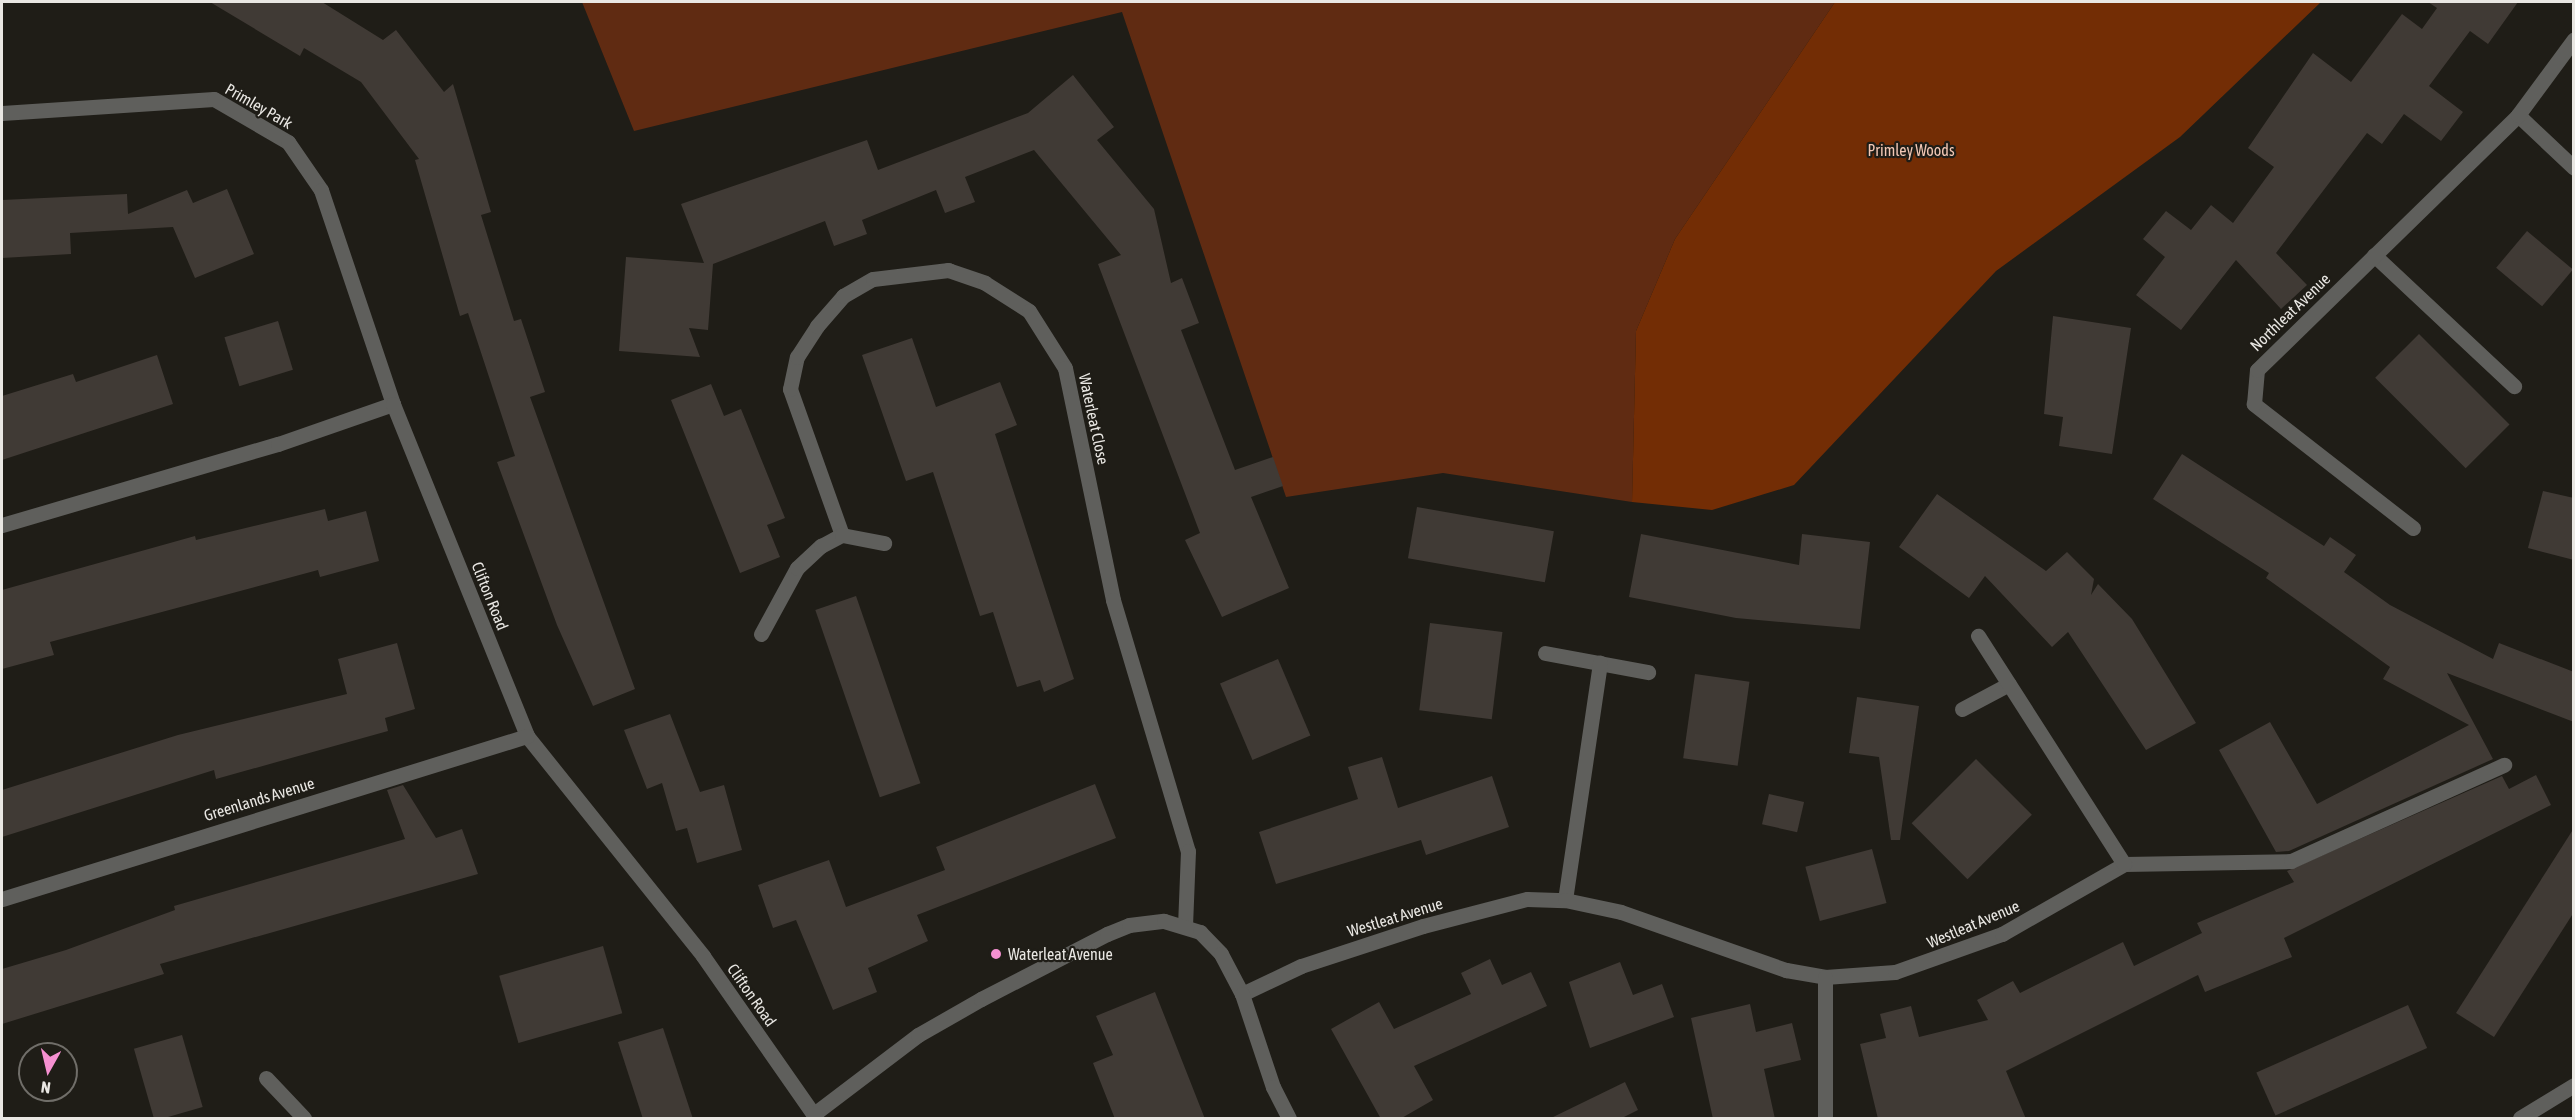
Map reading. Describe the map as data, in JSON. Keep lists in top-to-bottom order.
{
  "streets": {
    "street": [
      "Primley Park",
      "Northleat Avenue",
      "Waterleat Close",
      "Clifton Road",
      "Greenlands Avenue",
      "Westleat Avenue"
    ]
  },
  "crossings": [
    ["Primley Park", "Clifton Road"],
    ["Clifton Road", "Greenlands Avenue"]
  ],
  "parks": ["Primley Woods"],
  "places": ["Waterleat Avenue"],
  "north": "bottom"
}
